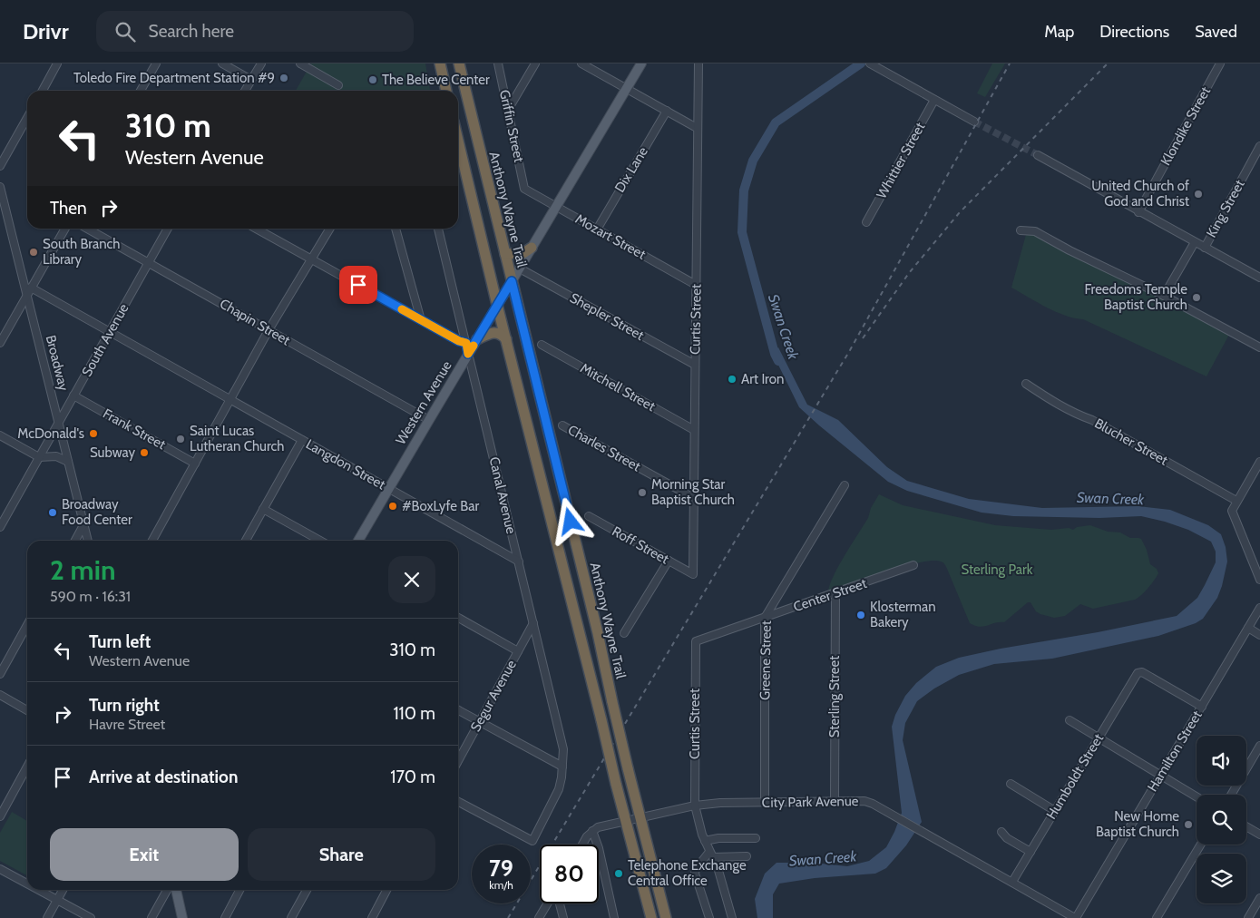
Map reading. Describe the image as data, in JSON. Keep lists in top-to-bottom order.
{
  "streets": {
    "highway": ["Anthony Wayne Trail"],
    "main road": ["Western Avenue"],
    "street": [
      "Griffin Street",
      "Klondike Street",
      "Whittier Street",
      "Dix Lane",
      "King Street",
      "Mozart Street",
      "Shepler Street",
      "Curtis Street",
      "Chapin Street",
      "South Avenue",
      "Broadway",
      "Mitchell Street",
      "Frank Street",
      "Blucher Street",
      "Charles Street",
      "Langdon Street",
      "Canal Avenue",
      "Roff Street",
      "Center Street",
      "Greene Street",
      "Segur Avenue",
      "Sterling Street",
      "Hamilton Street",
      "Humboldt Street",
      "City Park Avenue"
    ]
  },
  "crossings": [
    ["Griffin Street", "Mozart Street"],
    ["Dix Lane", "Mozart Street"],
    ["Anthony Wayne Trail", "Western Avenue"],
    ["Anthony Wayne Trail", "City Park Avenue"],
    ["Mozart Street", "Curtis Street"],
    ["Mozart Street", "Western Avenue"],
    ["Shepler Street", "Curtis Street"],
    ["Shepler Street", "Western Avenue"],
    ["Curtis Street", "Mitchell Street"],
    ["Curtis Street", "Charles Street"],
    ["Curtis Street", "Roff Street"],
    ["Curtis Street", "Center Street"],
    ["Curtis Street", "City Park Avenue"],
    ["Chapin Street", "South Avenue"],
    ["Chapin Street", "Western Avenue"],
    ["South Avenue", "Broadway"],
    ["South Avenue", "Frank Street"],
    ["South Avenue", "Langdon Street"],
    ["Western Avenue", "Langdon Street"],
    ["Western Avenue", "Canal Avenue"],
    ["Langdon Street", "Canal Avenue"],
    ["Canal Avenue", "Segur Avenue"],
    ["Center Street", "Greene Street"],
    ["Center Street", "Sterling Street"],
    ["Greene Street", "City Park Avenue"],
    ["Sterling Street", "City Park Avenue"],
    ["Hamilton Street", "Humboldt Street"],
    ["Hamilton Street", "City Park Avenue"],
    ["Humboldt Street", "City Park Avenue"]
  ],
  "water": ["Swan Creek"],
  "parks": ["Sterling Park"],
  "places": [
    "Toledo Fire Department Station #9",
    "The Believe Center",
    "United Church of God and Christ",
    "South Branch Library",
    "Freedoms Temple Baptist Church",
    "Art Iron",
    "McDonald's",
    "Saint Lucas Lutheran Church",
    "Subway",
    "Morning Star Baptist Church",
    "#BoxLyfe Bar",
    "Broadway Food Center",
    "Klosterman Bakery",
    "New Home Baptist Church",
    "Telephone Exchange Central Office"
  ],
  "page": {
    "header": "Drivr",
    "search": "Search here",
    "nav": ["Map", "Directions", "Saved"],
    "turn": ["310 m", "Western Avenue"],
    "then": "Then",
    "heading": ["2 min", "590 m · 16:31"],
    "list": [
      {
        "name": "Turn left",
        "note": "Western Avenue",
        "value": "310 m"
      },
      {
        "name": "Turn right",
        "note": "Havre Street",
        "value": "110 m"
      },
      {
        "name": "Arrive at destination",
        "value": "170 m"
      }
    ],
    "buttons": ["Exit", "Share"],
    "speed": "79 km/h",
    "limit": "80"
  }
}
